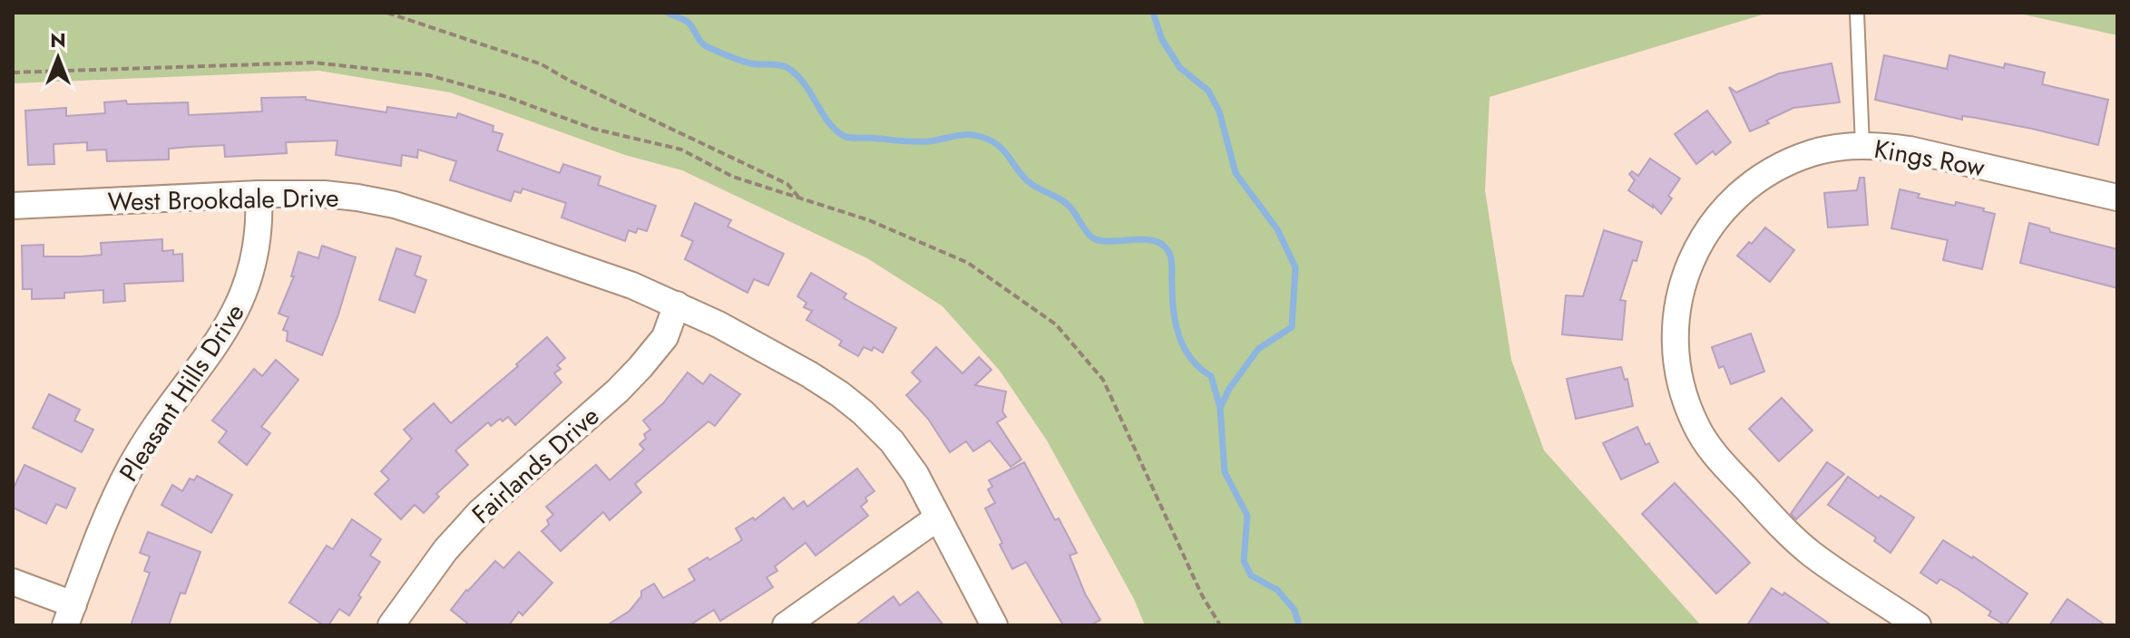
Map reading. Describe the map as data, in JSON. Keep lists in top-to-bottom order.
{
  "streets": {
    "street": [
      "Kings Row",
      "West Brookdale Drive",
      "Pleasant Hills Drive",
      "Fairlands Drive"
    ]
  },
  "crossings": [
    ["West Brookdale Drive", "Pleasant Hills Drive"],
    ["West Brookdale Drive", "Fairlands Drive"]
  ],
  "north": "top"
}
